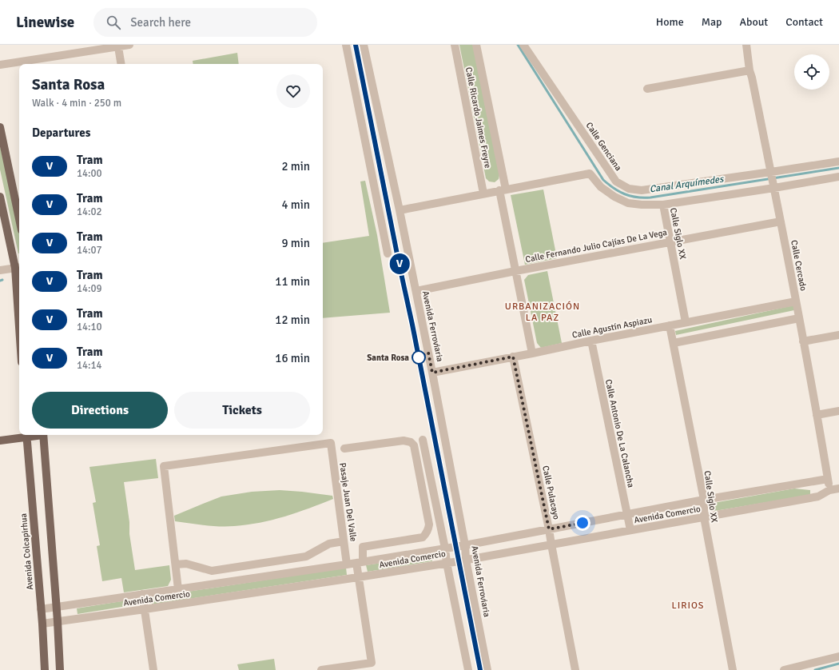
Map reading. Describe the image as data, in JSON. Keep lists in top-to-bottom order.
{
  "streets": {
    "main road": ["Avenida Colcapirhua"],
    "street": [
      "Calle Ricardo Jaimes Freyre",
      "Calle Genciana",
      "Calle Siglo XX",
      "Calle Fernando Julio Cajías De La Vega",
      "Calle Cercado",
      "Avenida Ferroviaria",
      "Calle Agustín Aspiazu",
      "Calle Antonio De La Calancha",
      "Calle Pulacayo",
      "Pasaje Juan Del Valle",
      "Avenida Comercio"
    ]
  },
  "crossings": [
    ["Calle Ricardo Jaimes Freyre", "Calle Genciana"],
    ["Calle Ricardo Jaimes Freyre", "Calle Fernando Julio Cajías De La Vega"],
    ["Calle Ricardo Jaimes Freyre", "Calle Agustín Aspiazu"],
    ["Calle Genciana", "Calle Siglo XX"],
    ["Calle Genciana", "Calle Cercado"],
    ["Calle Siglo XX", "Calle Fernando Julio Cajías De La Vega"],
    ["Calle Siglo XX", "Calle Agustín Aspiazu"],
    ["Calle Siglo XX", "Avenida Comercio"],
    ["Calle Fernando Julio Cajías De La Vega", "Calle Cercado"],
    ["Calle Fernando Julio Cajías De La Vega", "Avenida Ferroviaria"],
    ["Calle Cercado", "Calle Agustín Aspiazu"],
    ["Calle Cercado", "Avenida Comercio"],
    ["Avenida Ferroviaria", "Calle Agustín Aspiazu"],
    ["Avenida Ferroviaria", "Avenida Comercio"],
    ["Calle Agustín Aspiazu", "Calle Antonio De La Calancha"],
    ["Calle Agustín Aspiazu", "Calle Pulacayo"],
    ["Calle Antonio De La Calancha", "Avenida Comercio"],
    ["Calle Pulacayo", "Avenida Comercio"],
    ["Pasaje Juan Del Valle", "Avenida Comercio"],
    ["Avenida Comercio", "Avenida Colcapirhua"]
  ],
  "districts": ["URBANIZACIÓN LA PAZ", "LIRIOS"],
  "water": ["Canal Arquímedes"],
  "places": ["Santa Rosa"],
  "lines": ["tram line V"],
  "page": {
    "header": "Linewise",
    "search": "Search here",
    "nav": [
      "Home",
      "Map",
      "About",
      "Contact"
    ],
    "on_map": "V",
    "heading": [
      ["Santa Rosa", "Walk · 4 min · 250 m"],
      "Departures"
    ],
    "list": [
      {
        "mark": "V",
        "name": "Tram",
        "note": "14:00",
        "value": "2 min"
      },
      {
        "mark": "V",
        "name": "Tram",
        "note": "14:02",
        "value": "4 min"
      },
      {
        "mark": "V",
        "name": "Tram",
        "note": "14:07",
        "value": "9 min"
      },
      {
        "mark": "V",
        "name": "Tram",
        "note": "14:09",
        "value": "11 min"
      },
      {
        "mark": "V",
        "name": "Tram",
        "note": "14:10",
        "value": "12 min"
      },
      {
        "mark": "V",
        "name": "Tram",
        "note": "14:14",
        "value": "16 min"
      }
    ],
    "buttons": ["Directions", "Tickets"]
  }
}
